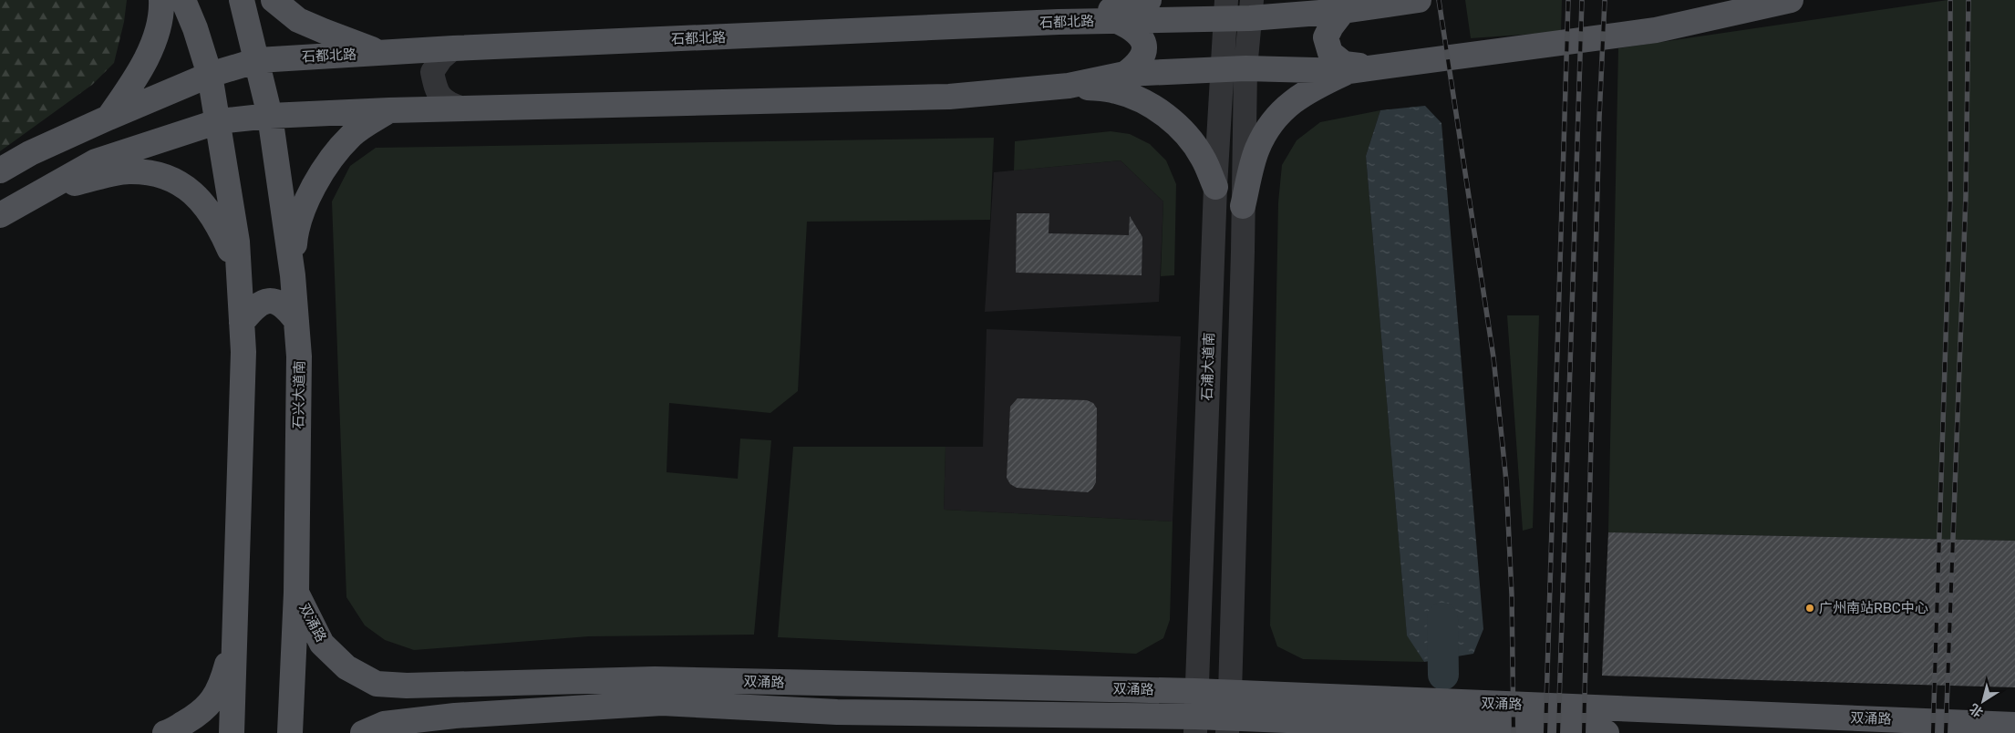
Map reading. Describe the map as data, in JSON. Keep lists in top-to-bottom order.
{
  "streets": {
    "main road": ["石都北路", "石兴大道南", "双涌路"],
    "street": ["石浦大道南"]
  },
  "crossings": [
    ["石都北路", "石浦大道南"],
    ["石都北路", "石兴大道南"],
    ["石浦大道南", "双涌路"],
    ["石兴大道南", "双涌路"]
  ],
  "places": ["广州南站RBC中心"],
  "north": "bottom left"
}
